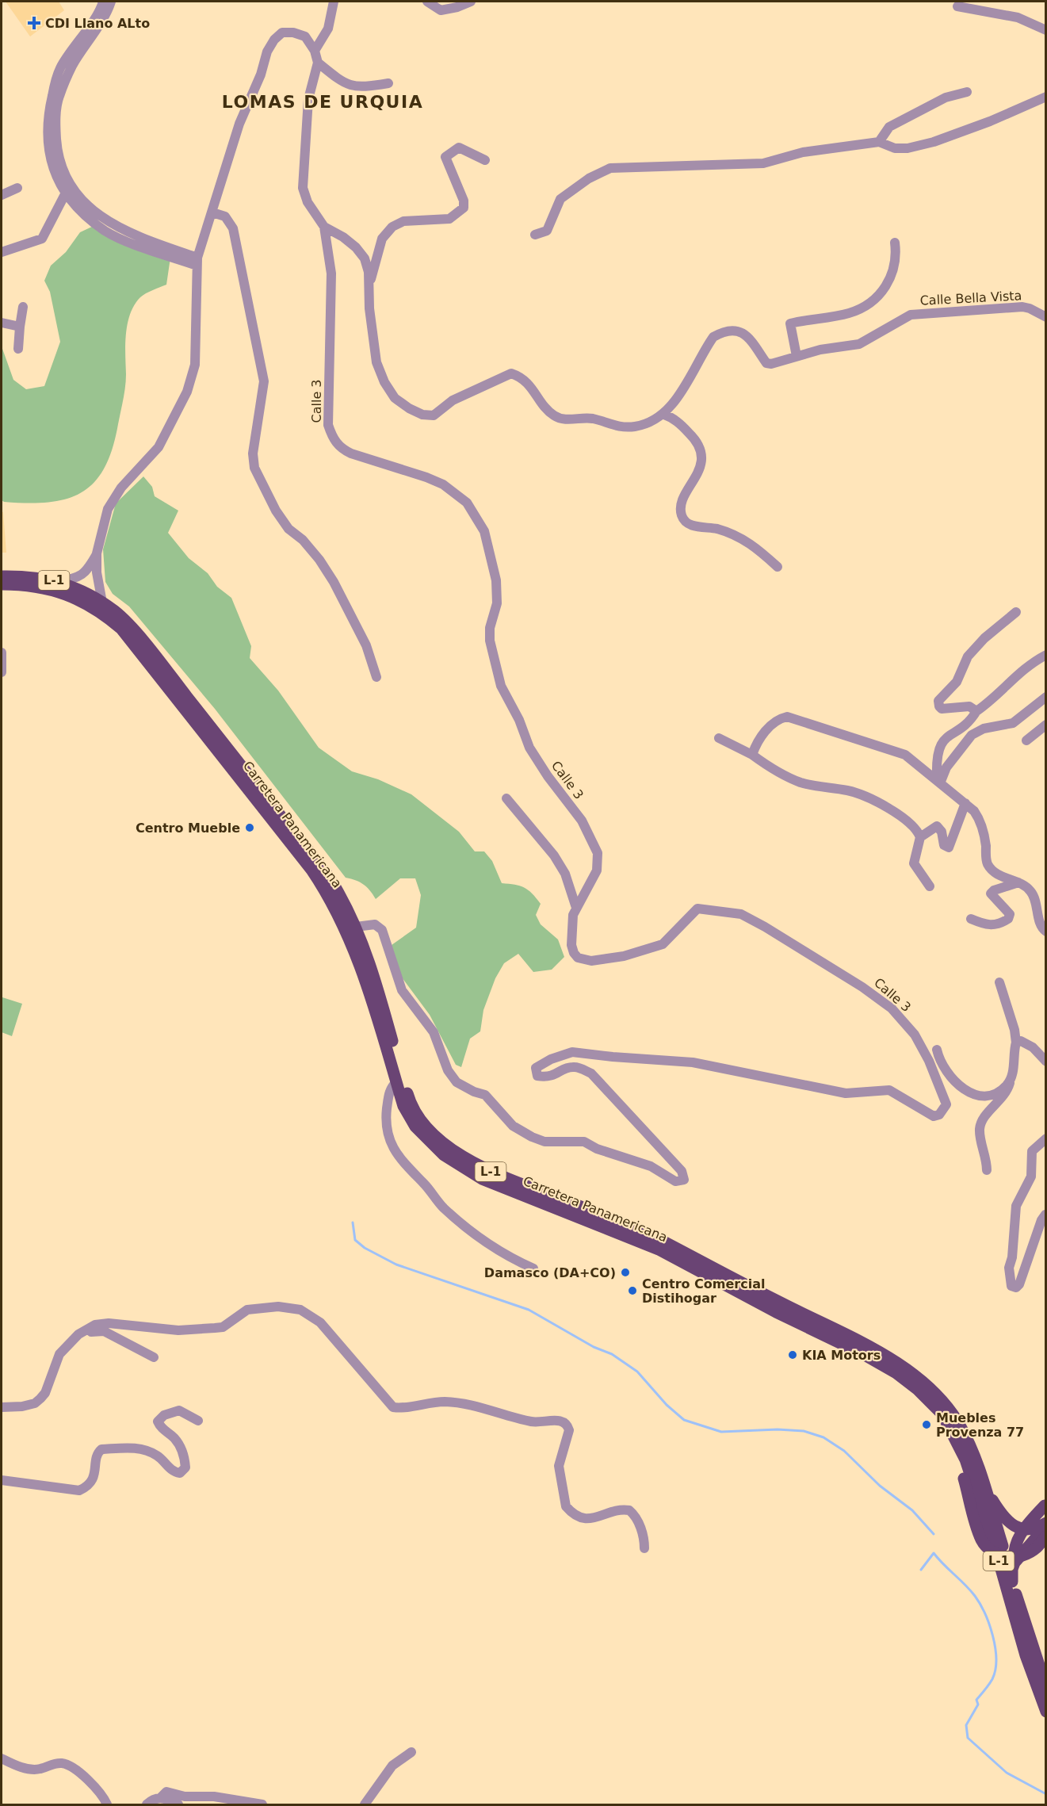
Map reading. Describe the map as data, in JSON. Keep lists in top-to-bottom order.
{
  "streets": {
    "main road": ["L-1", "Carretera Panamericana"],
    "street": ["Calle Bella Vista", "Calle 3"]
  },
  "crossings": [
    ["Calle Bella Vista", "Calle 3"],
    ["Calle 3", "Carretera Panamericana"],
    ["L-1", "Carretera Panamericana"]
  ],
  "districts": ["LOMAS DE URQUIA"],
  "places": {
    "health": ["CDI Llano ALto"],
    "other": [
      "Centro Mueble",
      "Damasco (DA+CO)",
      "Centro Comercial Distihogar",
      "KIA Motors",
      "Muebles Provenza 77"
    ]
  }
}
